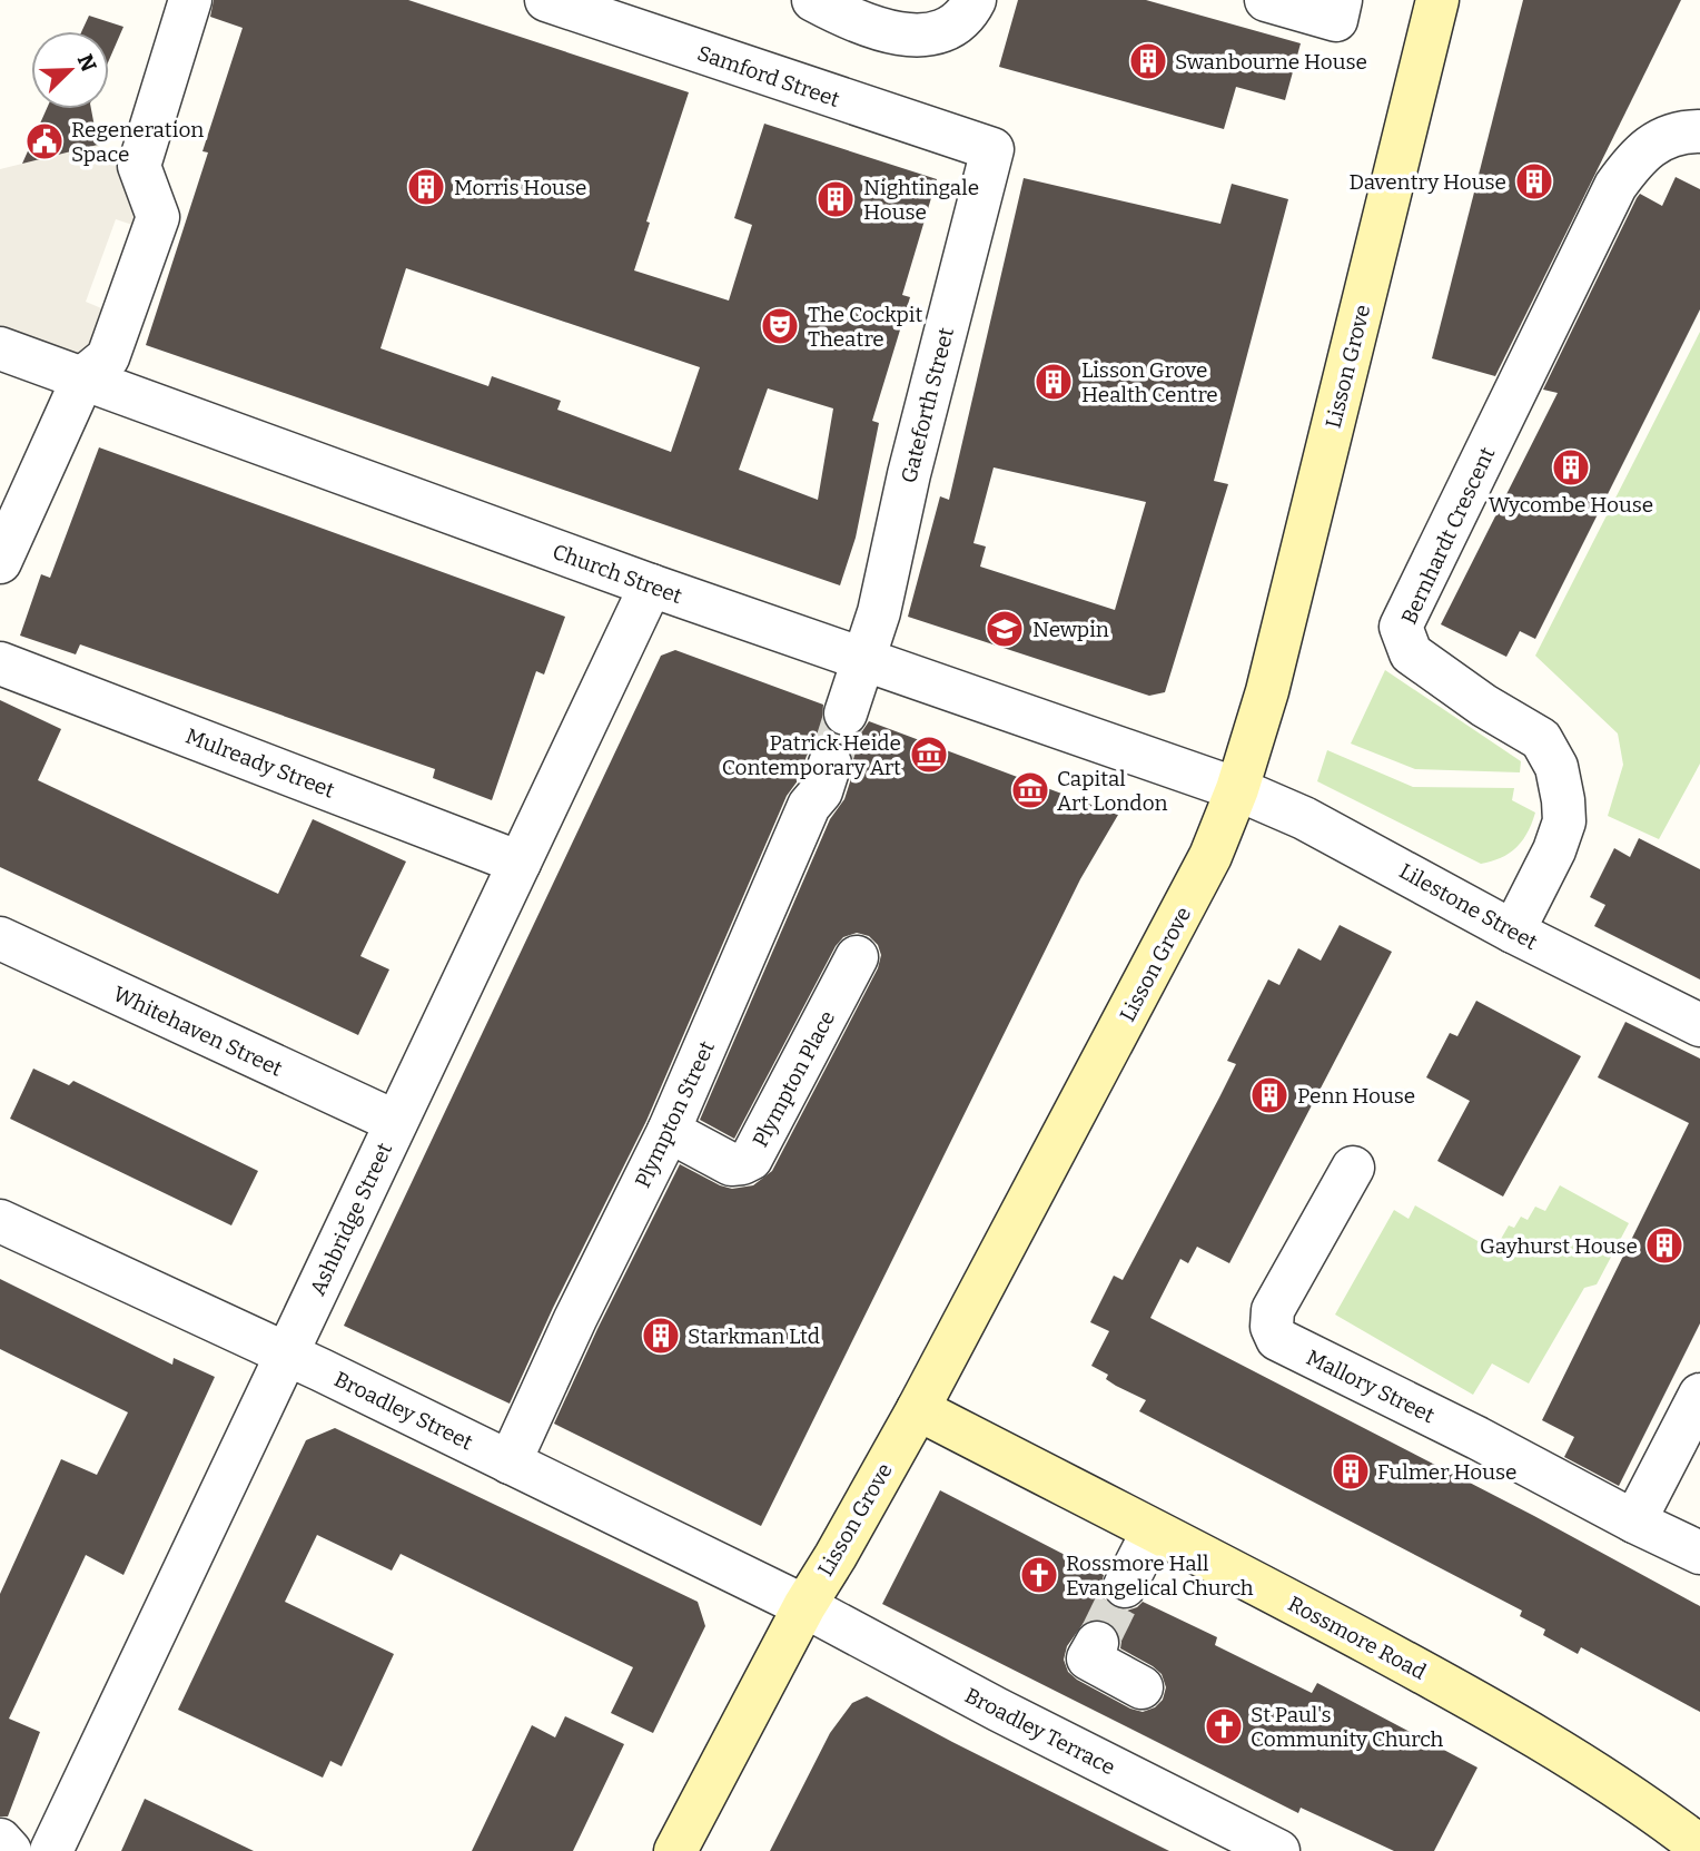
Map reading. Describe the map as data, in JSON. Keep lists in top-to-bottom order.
{
  "streets": {
    "main road": ["Lisson Grove", "Rossmore Road"],
    "street": [
      "Samford Street",
      "Gateforth Street",
      "Bernhardt Crescent",
      "Church Street",
      "Mulready Street",
      "Lilestone Street",
      "Whitehaven Street",
      "Plympton Place",
      "Plympton Street",
      "Ashbridge Street",
      "Mallory Street",
      "Broadley Street",
      "Broadley Terrace"
    ]
  },
  "crossings": [
    ["Samford Street", "Gateforth Street"],
    ["Lisson Grove", "Church Street"],
    ["Lisson Grove", "Lilestone Street"],
    ["Lisson Grove", "Broadley Street"],
    ["Lisson Grove", "Rossmore Road"],
    ["Lisson Grove", "Broadley Terrace"],
    ["Gateforth Street", "Church Street"],
    ["Bernhardt Crescent", "Lilestone Street"],
    ["Church Street", "Lilestone Street"],
    ["Church Street", "Ashbridge Street"],
    ["Mulready Street", "Ashbridge Street"],
    ["Whitehaven Street", "Ashbridge Street"],
    ["Plympton Place", "Plympton Street"],
    ["Plympton Street", "Broadley Street"],
    ["Ashbridge Street", "Broadley Street"],
    ["Broadley Street", "Broadley Terrace"]
  ],
  "places": {
    "building": [
      "Swanbourne House",
      "Daventry House",
      "Morris House",
      "Nightingale House",
      "Lisson Grove Health Centre",
      "Wycombe House",
      "Penn House",
      "Gayhurst House",
      "Starkman Ltd",
      "Fulmer House"
    ],
    "public building": ["Regeneration Space"],
    "theatre": ["The Cockpit Theatre"],
    "school or university": ["Newpin"],
    "museum": ["Patrick Heide Contemporary Art", "Capital Art London"],
    "church": ["Rossmore Hall Evangelical Church", "St Paul's Community Church"]
  },
  "north": "top right"
}
